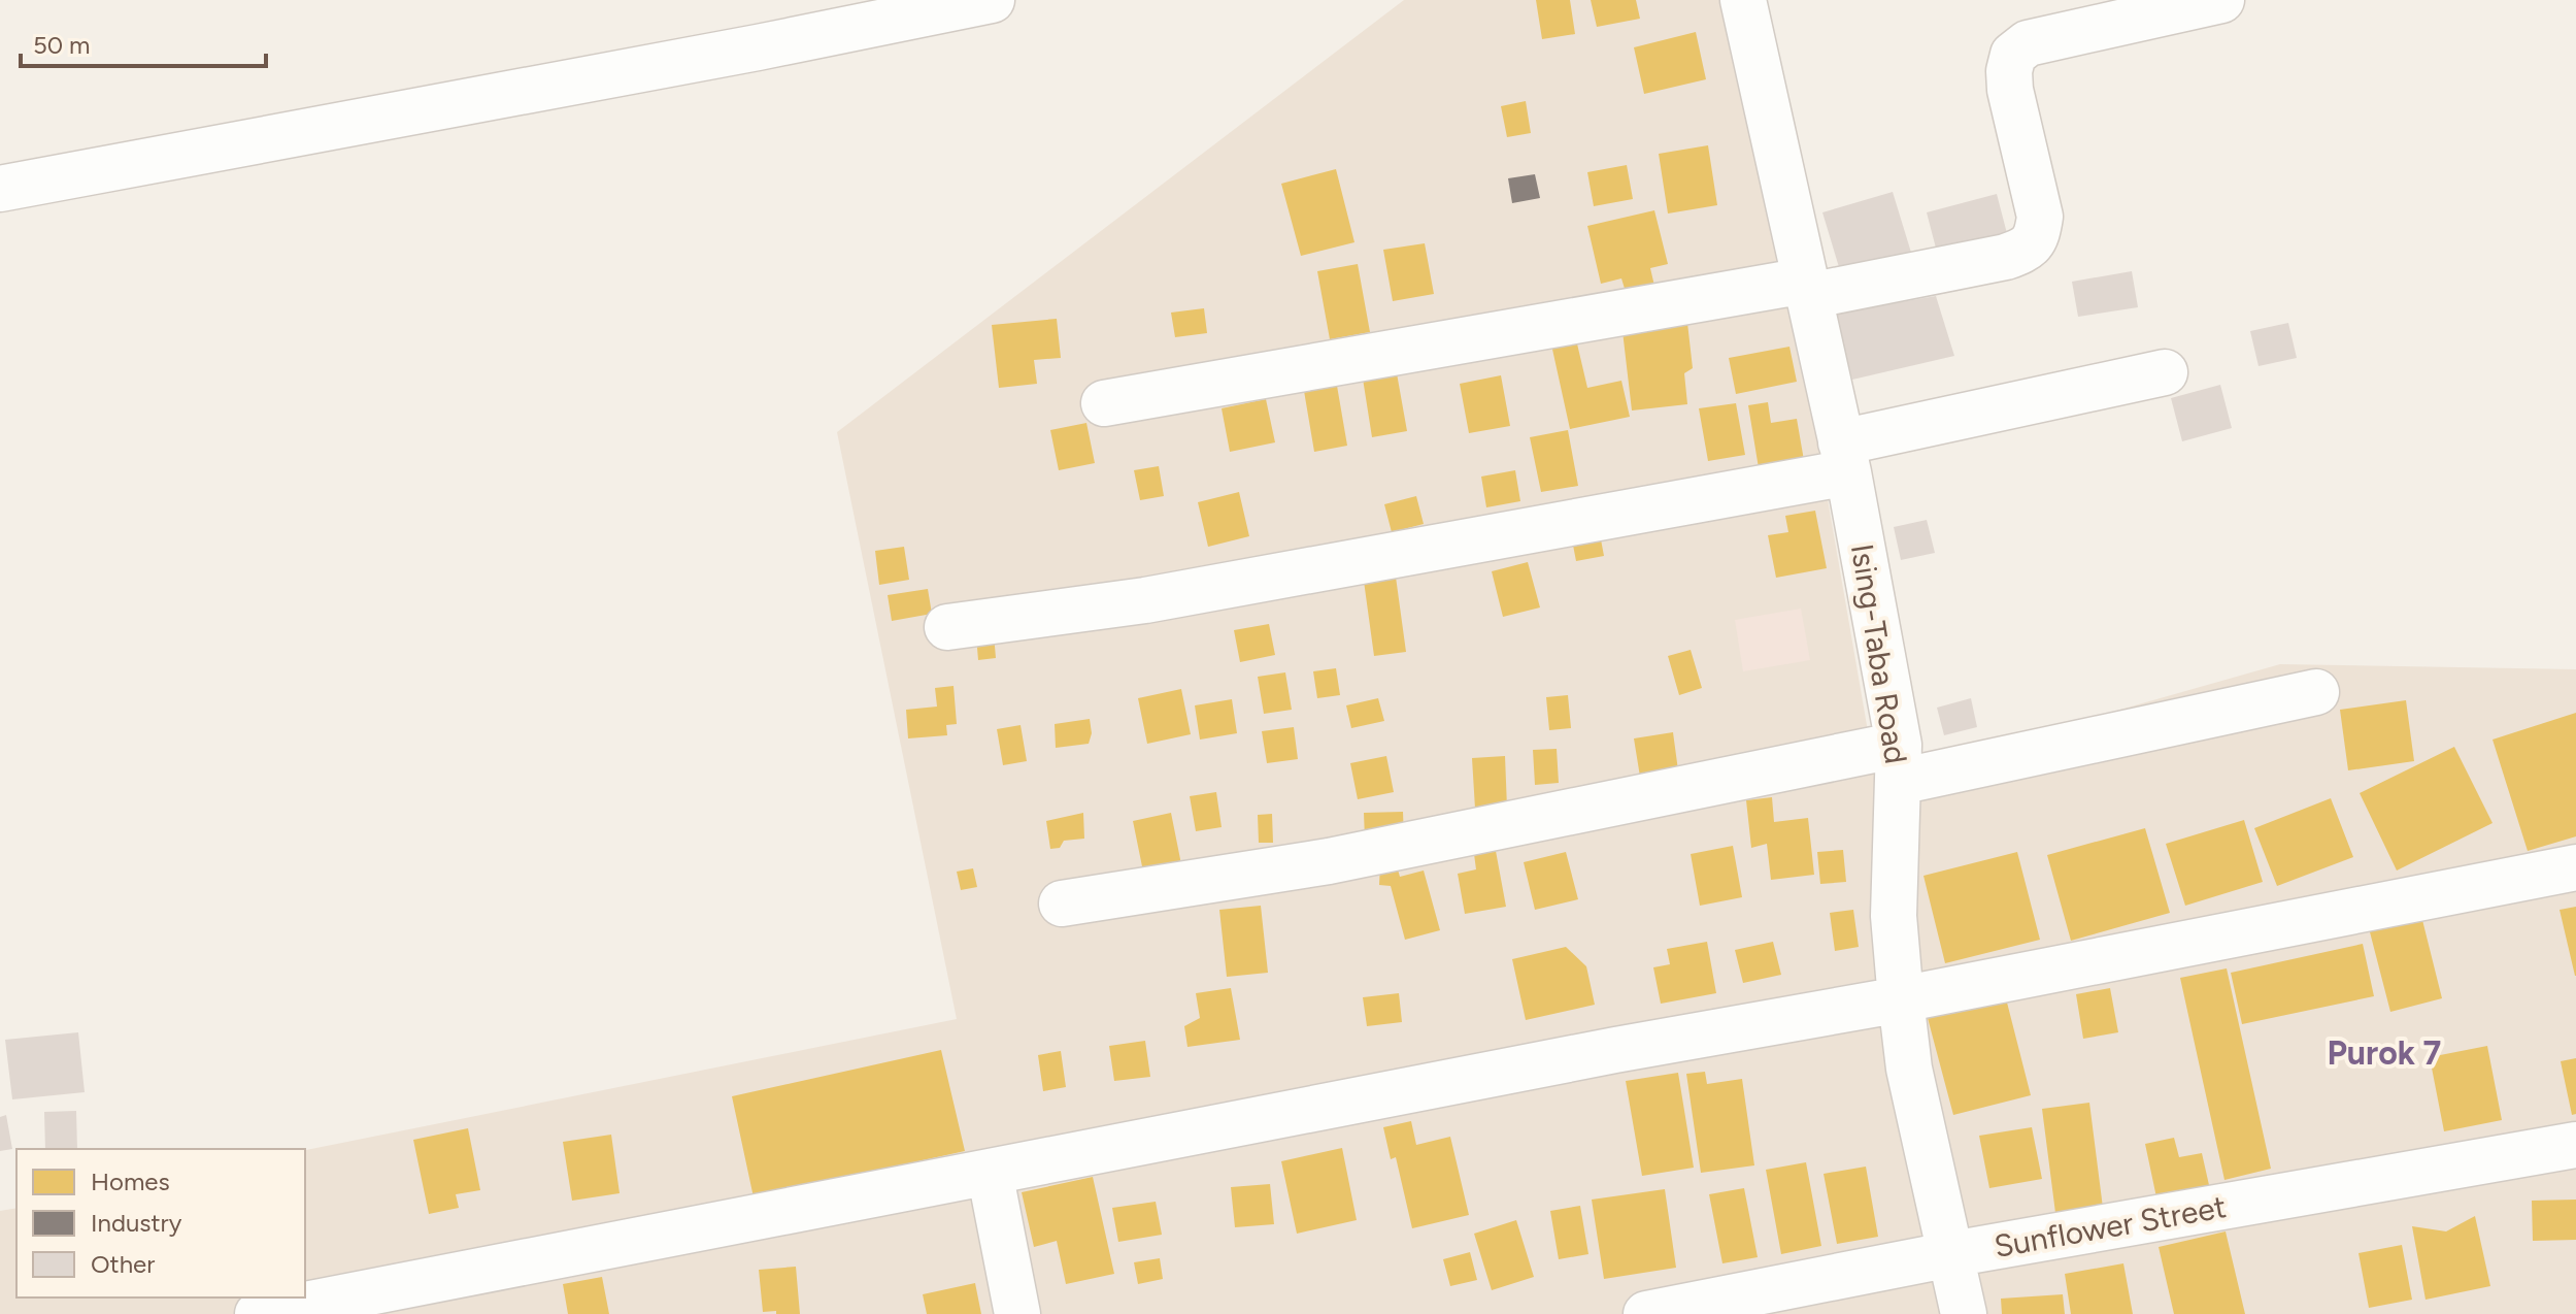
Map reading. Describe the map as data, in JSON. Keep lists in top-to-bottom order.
{
  "streets": {
    "street": ["Ising-Taba Road", "Sunflower Street"]
  },
  "crossings": [
    ["Ising-Taba Road", "Sunflower Street"]
  ],
  "districts": ["Purok 7"],
  "legend": ["Homes", "Industry", "Other"],
  "scale_bar": "50 m"
}
